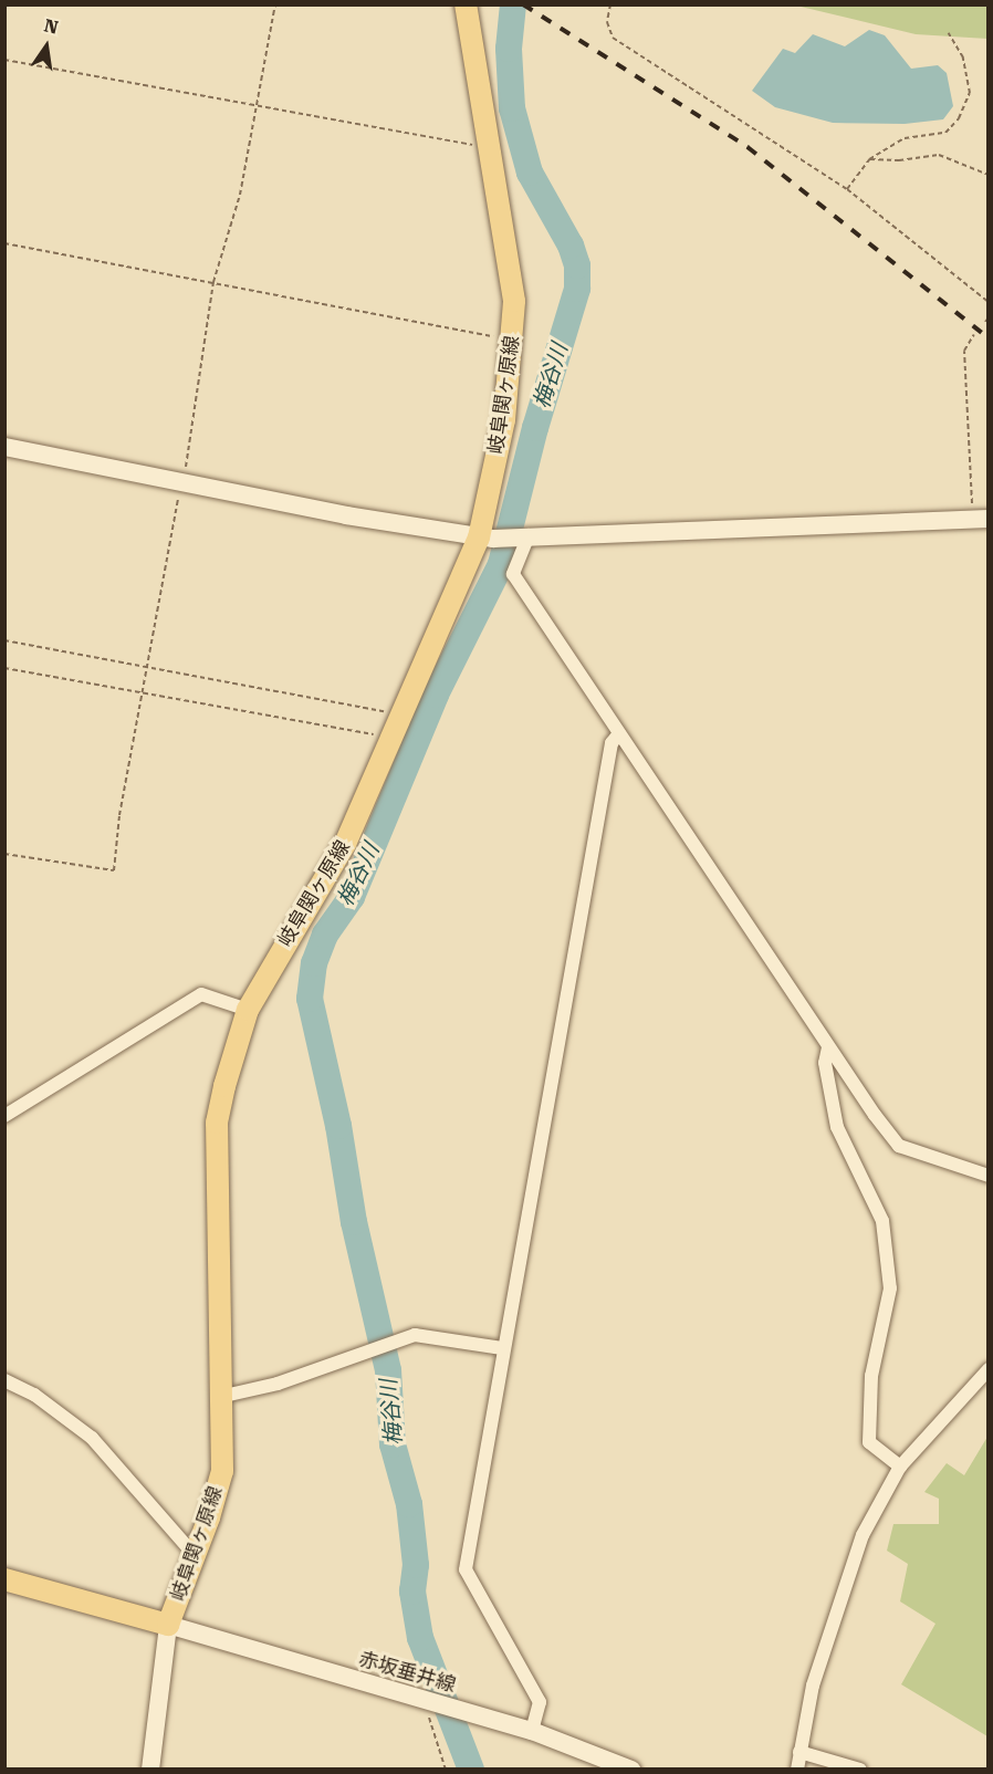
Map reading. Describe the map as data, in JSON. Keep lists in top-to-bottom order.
{
  "streets": {
    "main road": ["岐阜関ヶ原線"],
    "street": ["赤坂垂井線"]
  },
  "crossings": [
    ["岐阜関ヶ原線", "赤坂垂井線"]
  ],
  "water": ["梅谷川"],
  "north": "top"
}
